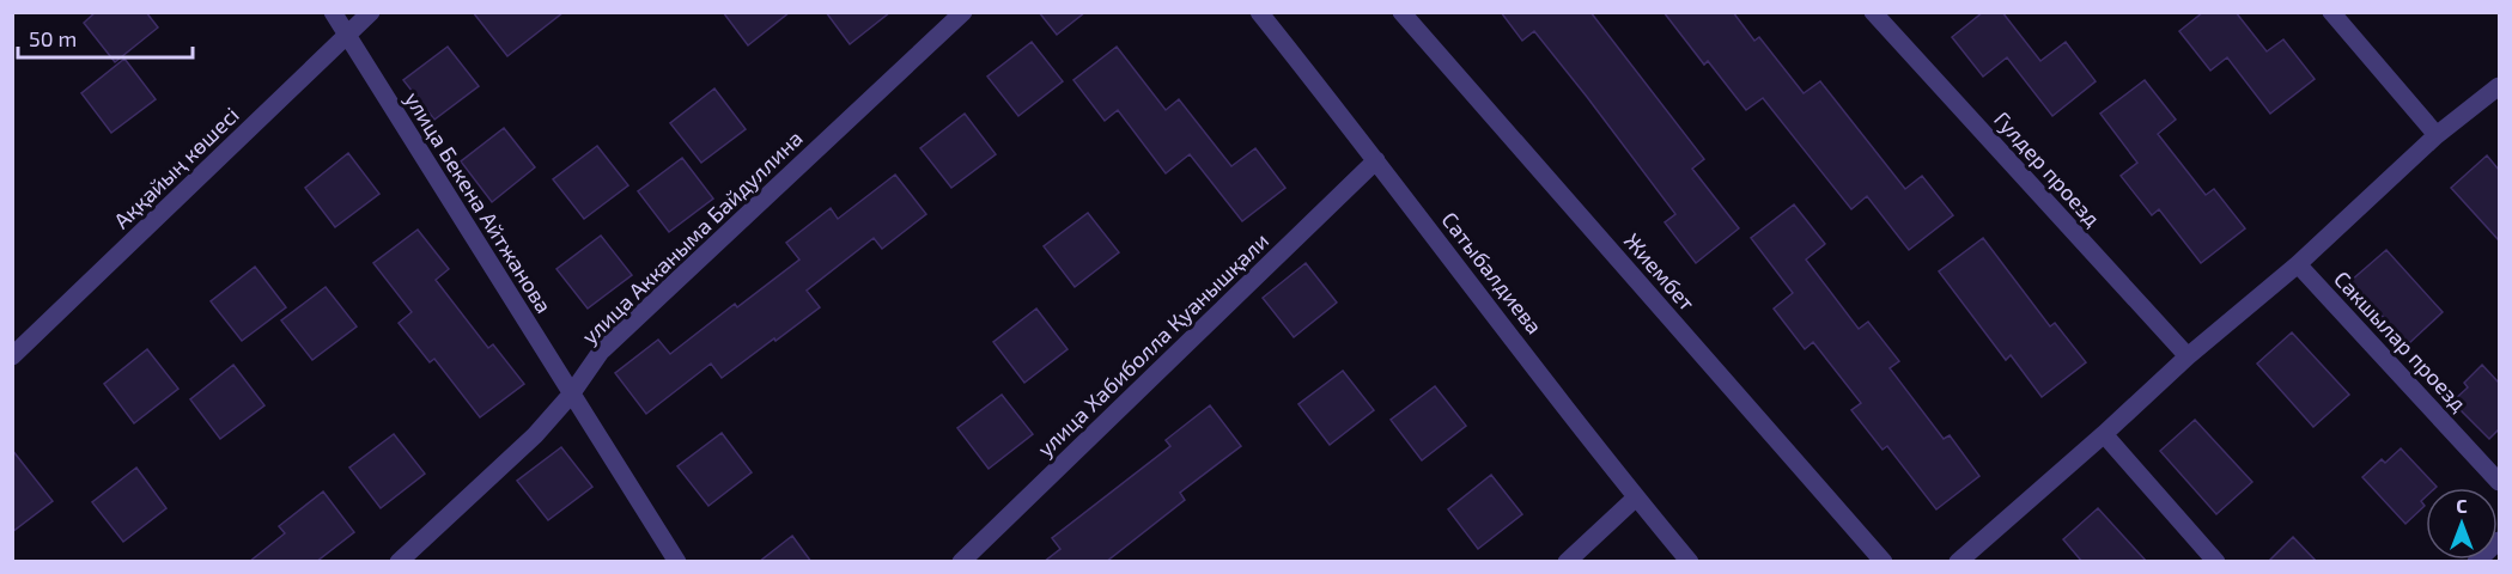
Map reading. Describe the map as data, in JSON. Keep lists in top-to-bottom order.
{
  "streets": {
    "street": [
      "Аққайың көшесі",
      "Гулдер проезд",
      "улица Бекена Айтжанова",
      "улица Акканыма Байдуллина",
      "Жиембет",
      "Сатыбалдиева",
      "Сакшылар проезд",
      "улица Хабиболла Қуанышқали"
    ]
  },
  "crossings": [
    ["Аққайың көшесі", "улица Бекена Айтжанова"],
    ["улица Бекена Айтжанова", "улица Акканыма Байдуллина"],
    ["Сатыбалдиева", "улица Хабиболла Қуанышқали"]
  ],
  "scale_bar": "50 m",
  "north": "top"
}
